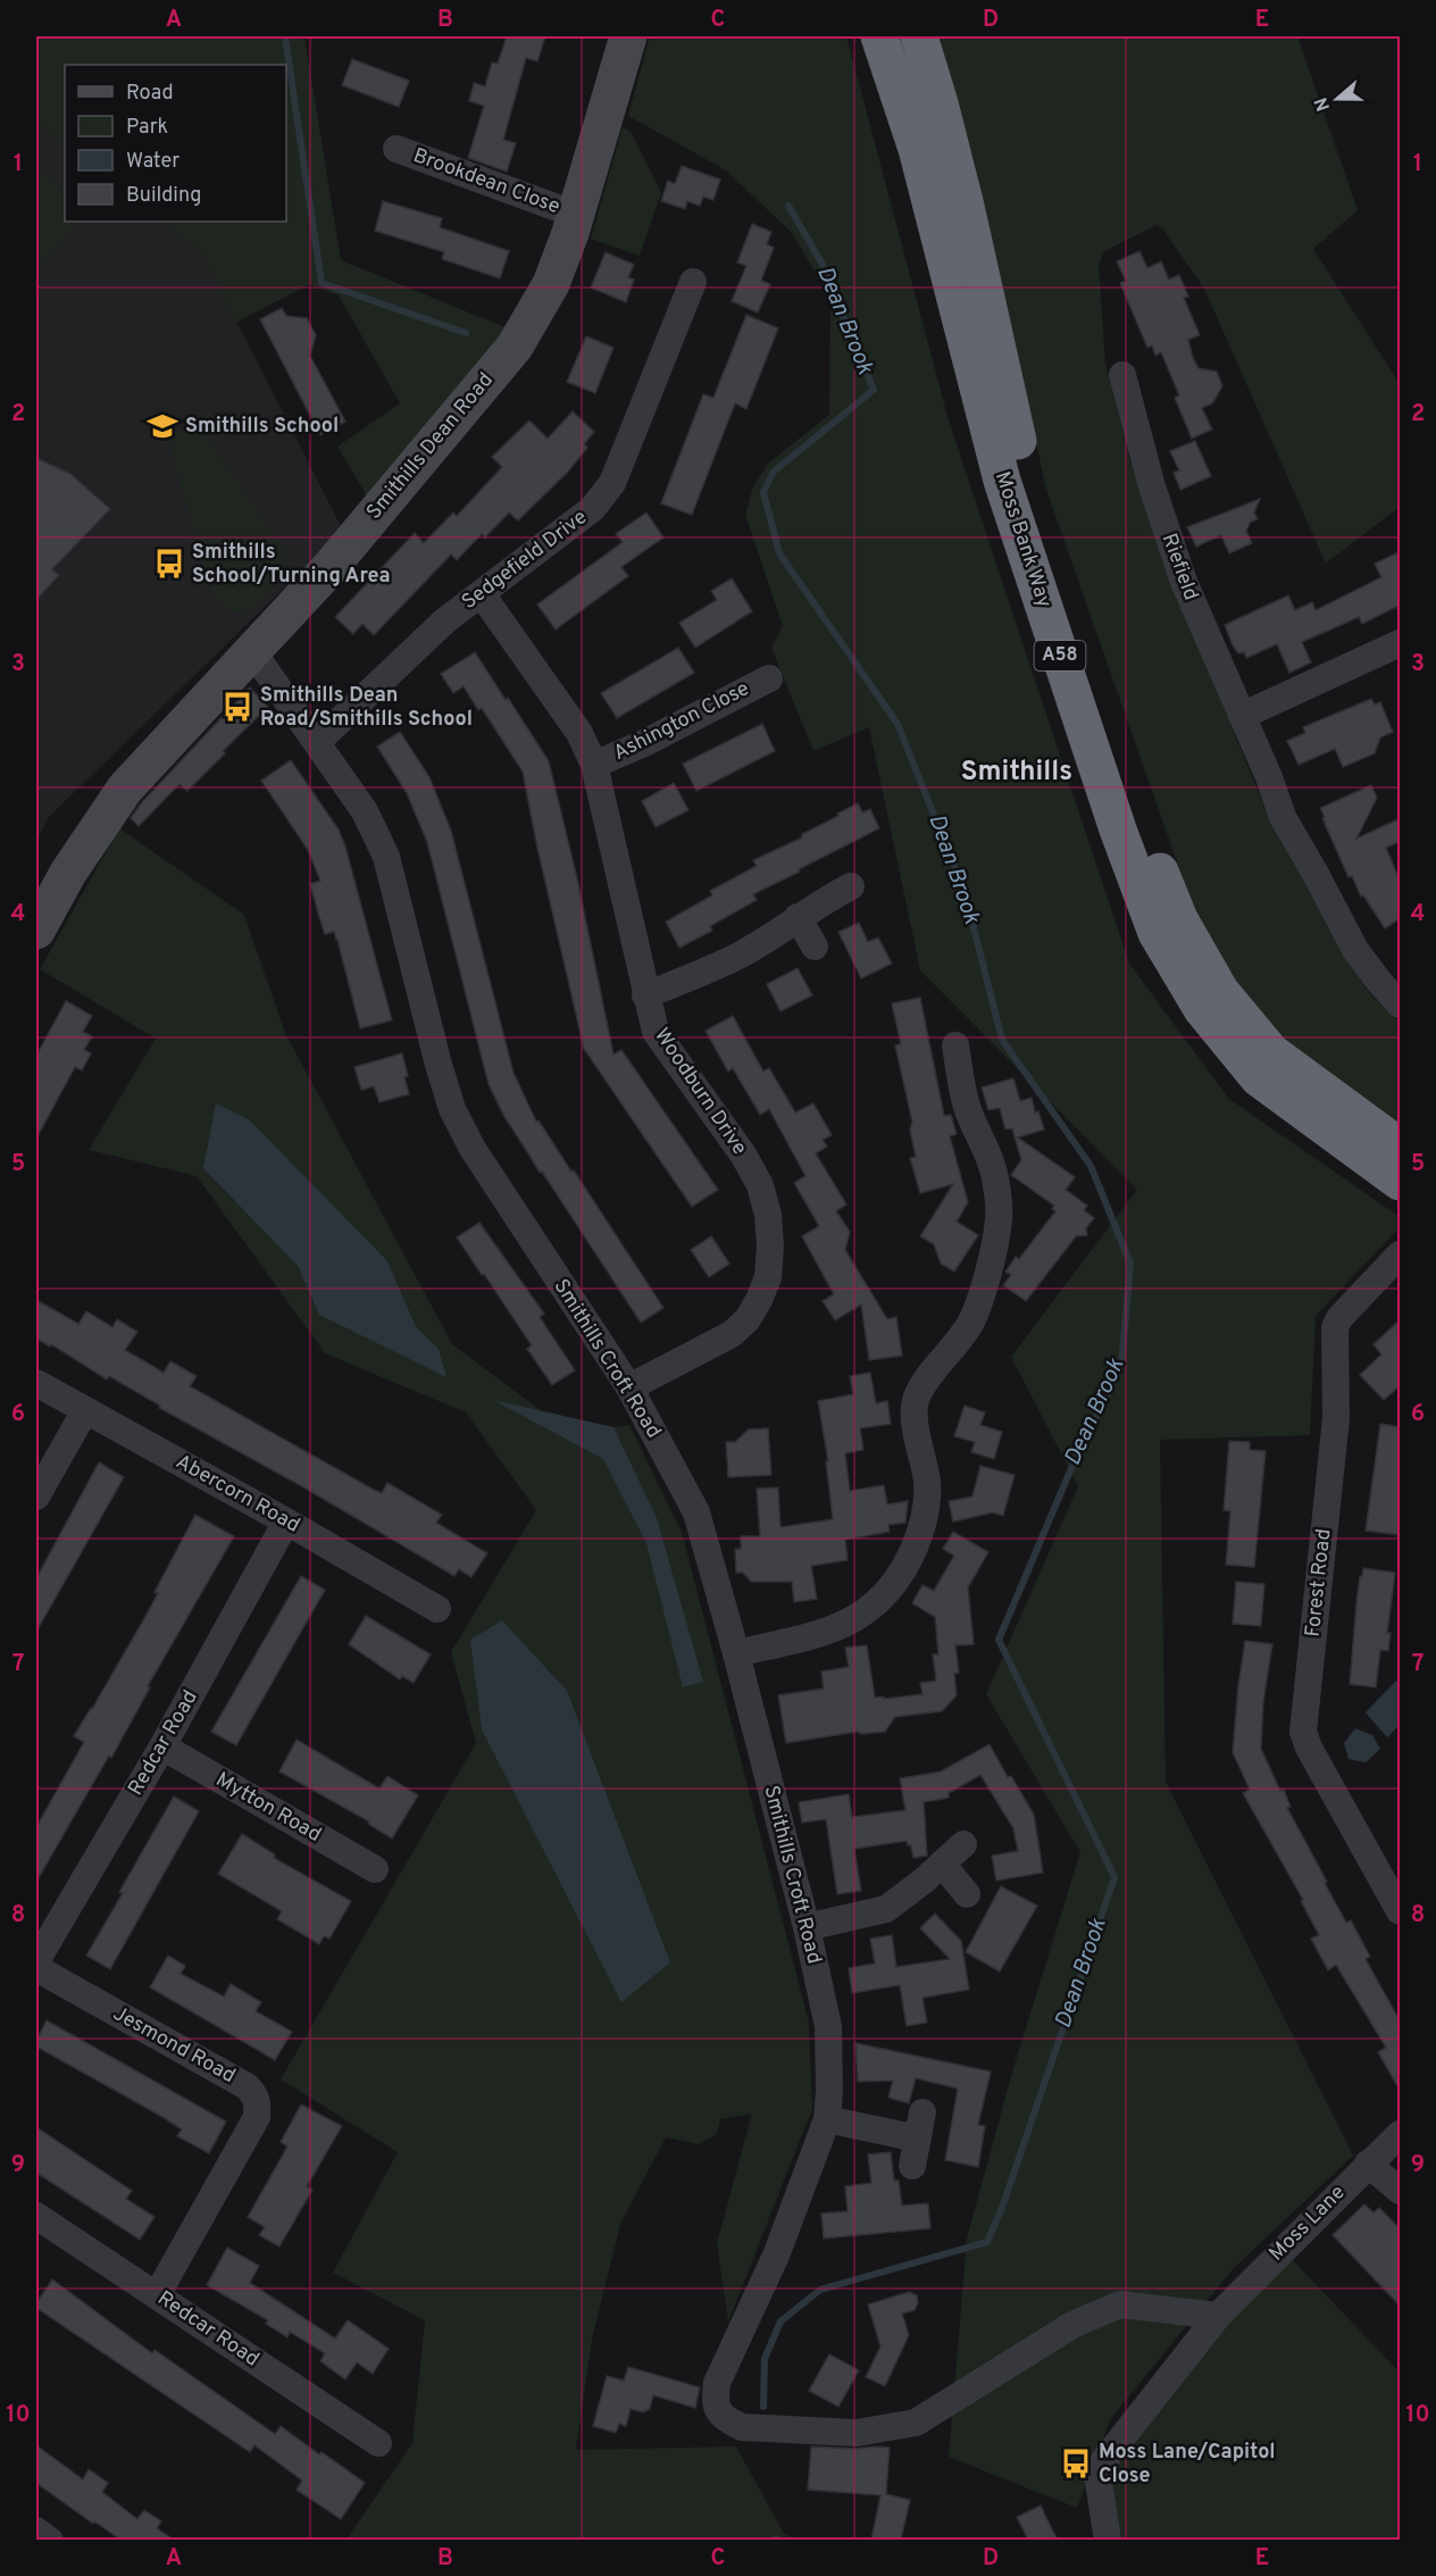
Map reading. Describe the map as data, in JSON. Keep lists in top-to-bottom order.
{
  "streets": {
    "highway": ["Moss Bank Way", "A58"],
    "street": [
      "Brookdean Close",
      "Smithills Dean Road",
      "Sedgefield Drive",
      "Riefield",
      "Ashington Close",
      "Woodburn Drive",
      "Smithills Croft Road",
      "Abercorn Road",
      "Forest Road",
      "Redcar Road",
      "Mytton Road",
      "Jesmond Road",
      "Moss Lane"
    ]
  },
  "crossings": [
    ["Brookdean Close", "Smithills Dean Road"],
    ["Smithills Dean Road", "Smithills Croft Road"],
    ["Sedgefield Drive", "Woodburn Drive"],
    ["Sedgefield Drive", "Smithills Croft Road"],
    ["Ashington Close", "Woodburn Drive"],
    ["Woodburn Drive", "Smithills Croft Road"],
    ["Smithills Croft Road", "Moss Lane"],
    ["Abercorn Road", "Redcar Road"],
    ["Redcar Road", "Mytton Road"],
    ["Redcar Road", "Jesmond Road"]
  ],
  "districts": ["Smithills"],
  "water": ["Dean Brook"],
  "places": {
    "school or university": ["Smithills School"],
    "bus stop": ["Smithills School/Turning Area", "Smithills Dean Road/Smithills School", "Moss Lane/Capitol Close"]
  },
  "legend": [
    "Road",
    "Park",
    "Water",
    "Building"
  ],
  "north": "left",
  "grid": {
    "columns": [
      "A",
      "B",
      "C",
      "D",
      "E"
    ],
    "rows": [
      "1",
      "2",
      "3",
      "4",
      "5",
      "6",
      "7",
      "8",
      "9",
      "10"
    ]
  }
}
